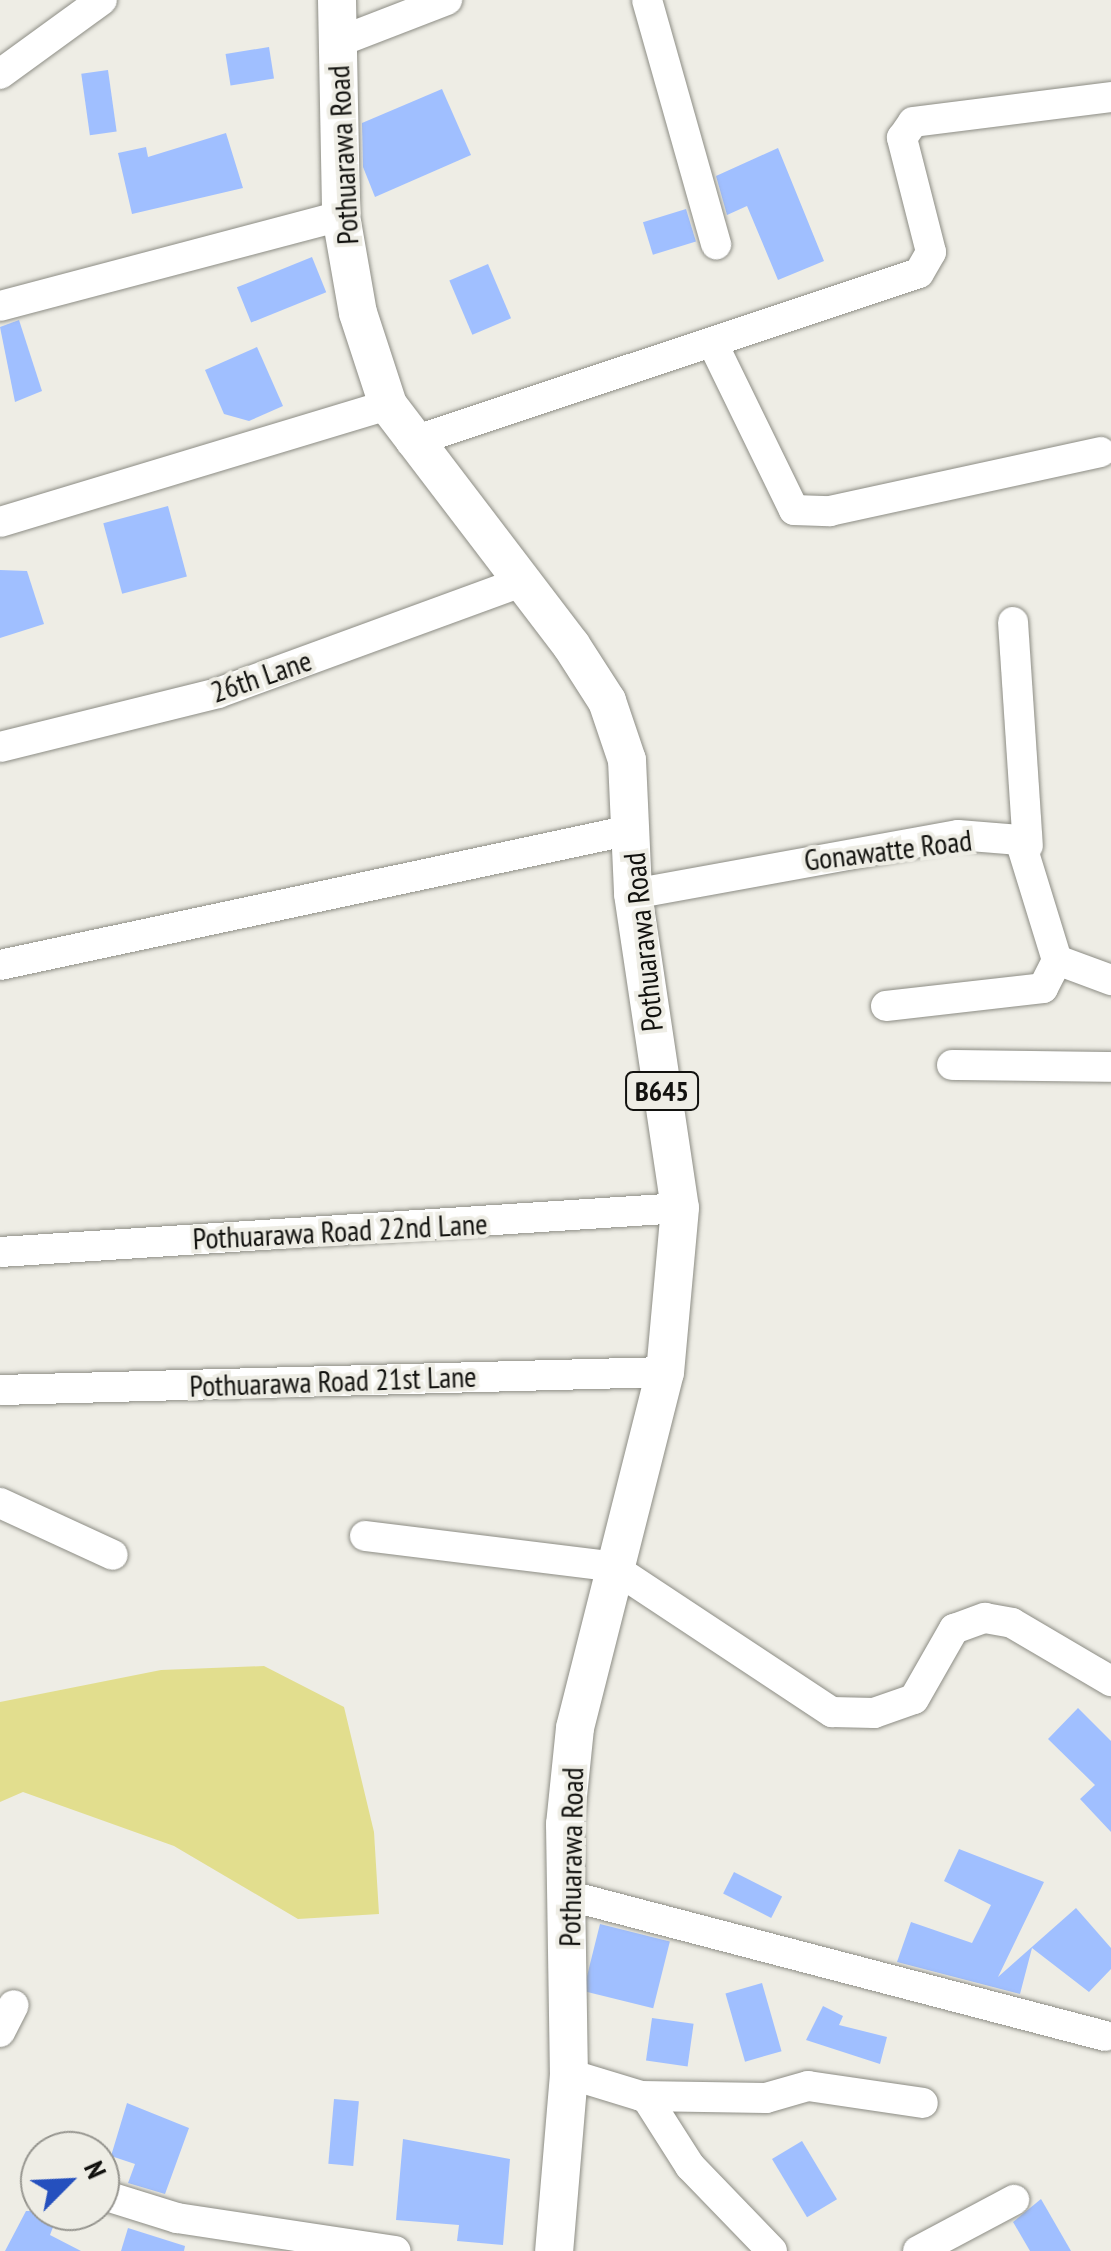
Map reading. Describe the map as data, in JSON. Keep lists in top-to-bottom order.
{
  "streets": {
    "main road": ["Pothuarawa Road", "B645"],
    "street": [
      "26th Lane",
      "Gonawatte Road",
      "Pothuarawa Road 22nd Lane",
      "Pothuarawa Road 21st Lane"
    ]
  },
  "crossings": [
    ["Pothuarawa Road", "26th Lane"],
    ["Pothuarawa Road", "Gonawatte Road"],
    ["Pothuarawa Road", "Pothuarawa Road 22nd Lane"],
    ["Pothuarawa Road", "Pothuarawa Road 21st Lane"]
  ],
  "north": "top right"
}
